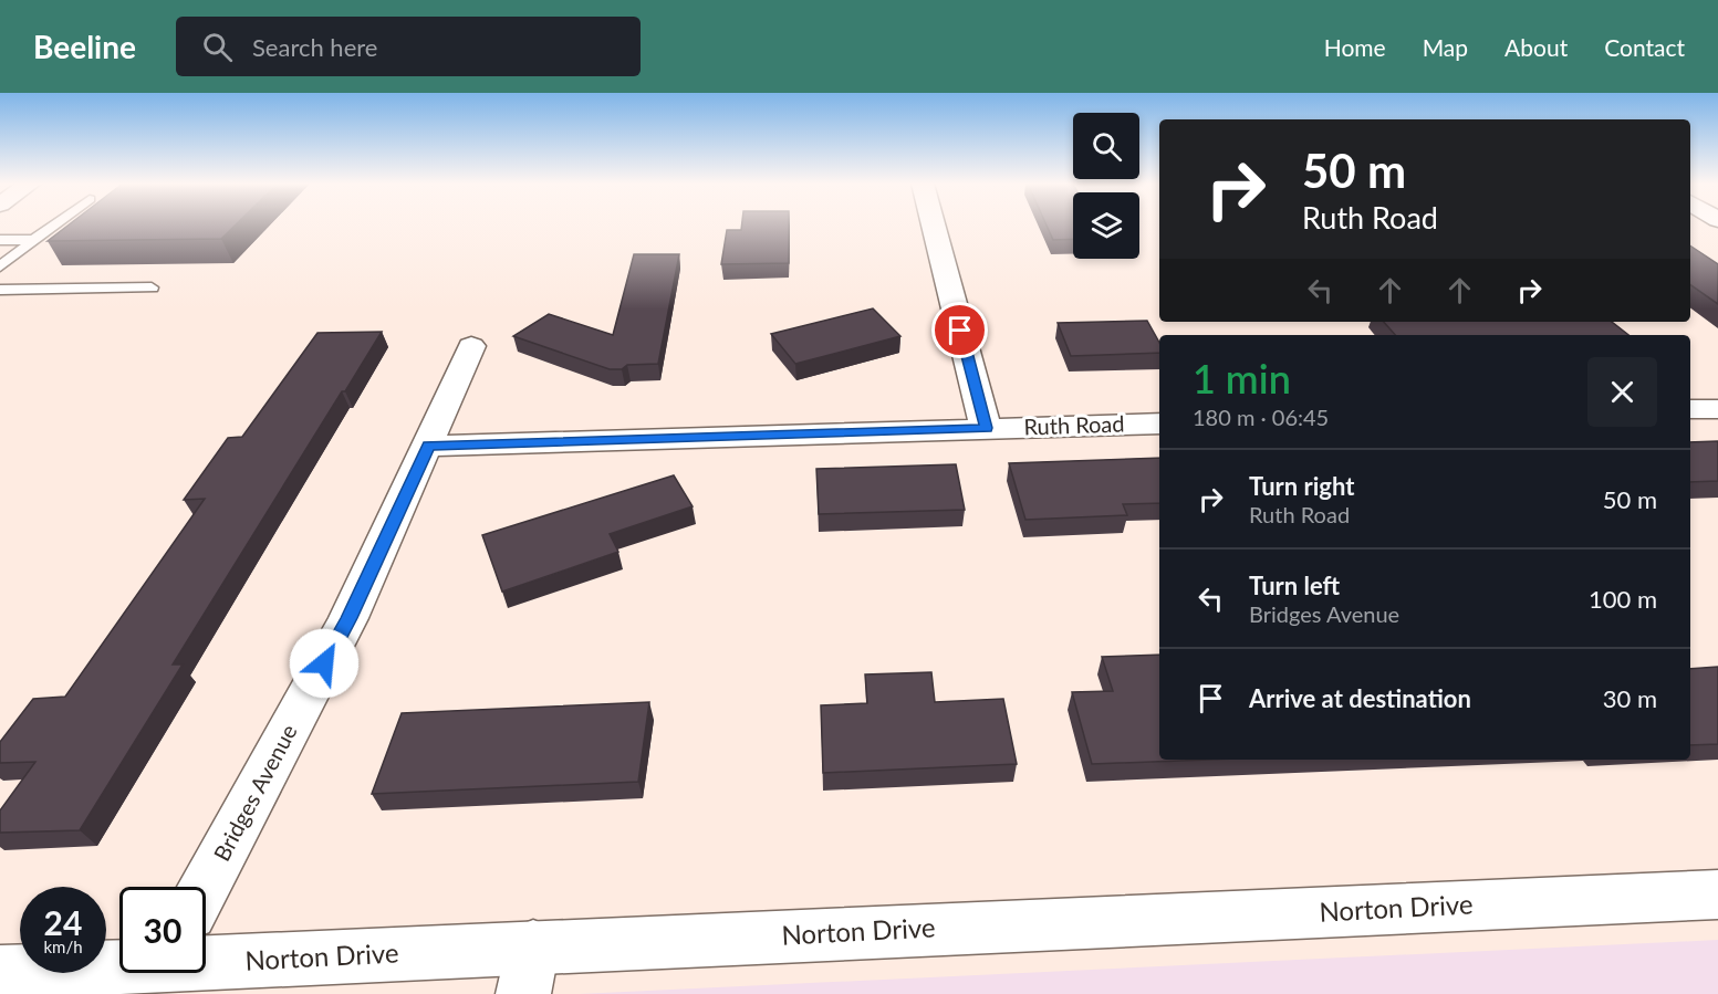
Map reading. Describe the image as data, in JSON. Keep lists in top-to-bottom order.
{
  "streets": {
    "street": ["Ruth Road", "Bridges Avenue", "Norton Drive"]
  },
  "crossings": [
    ["Ruth Road", "Bridges Avenue"]
  ],
  "page": {
    "header": "Beeline",
    "search": "Search here",
    "nav": [
      "Home",
      "Map",
      "About",
      "Contact"
    ],
    "turn": ["50 m", "Ruth Road"],
    "heading": ["1 min", "180 m · 06:45"],
    "list": [
      {
        "name": "Turn right",
        "note": "Ruth Road",
        "value": "50 m"
      },
      {
        "name": "Turn left",
        "note": "Bridges Avenue",
        "value": "100 m"
      },
      {
        "name": "Arrive at destination",
        "value": "30 m"
      }
    ],
    "speed": "24 km/h",
    "limit": "30"
  }
}
